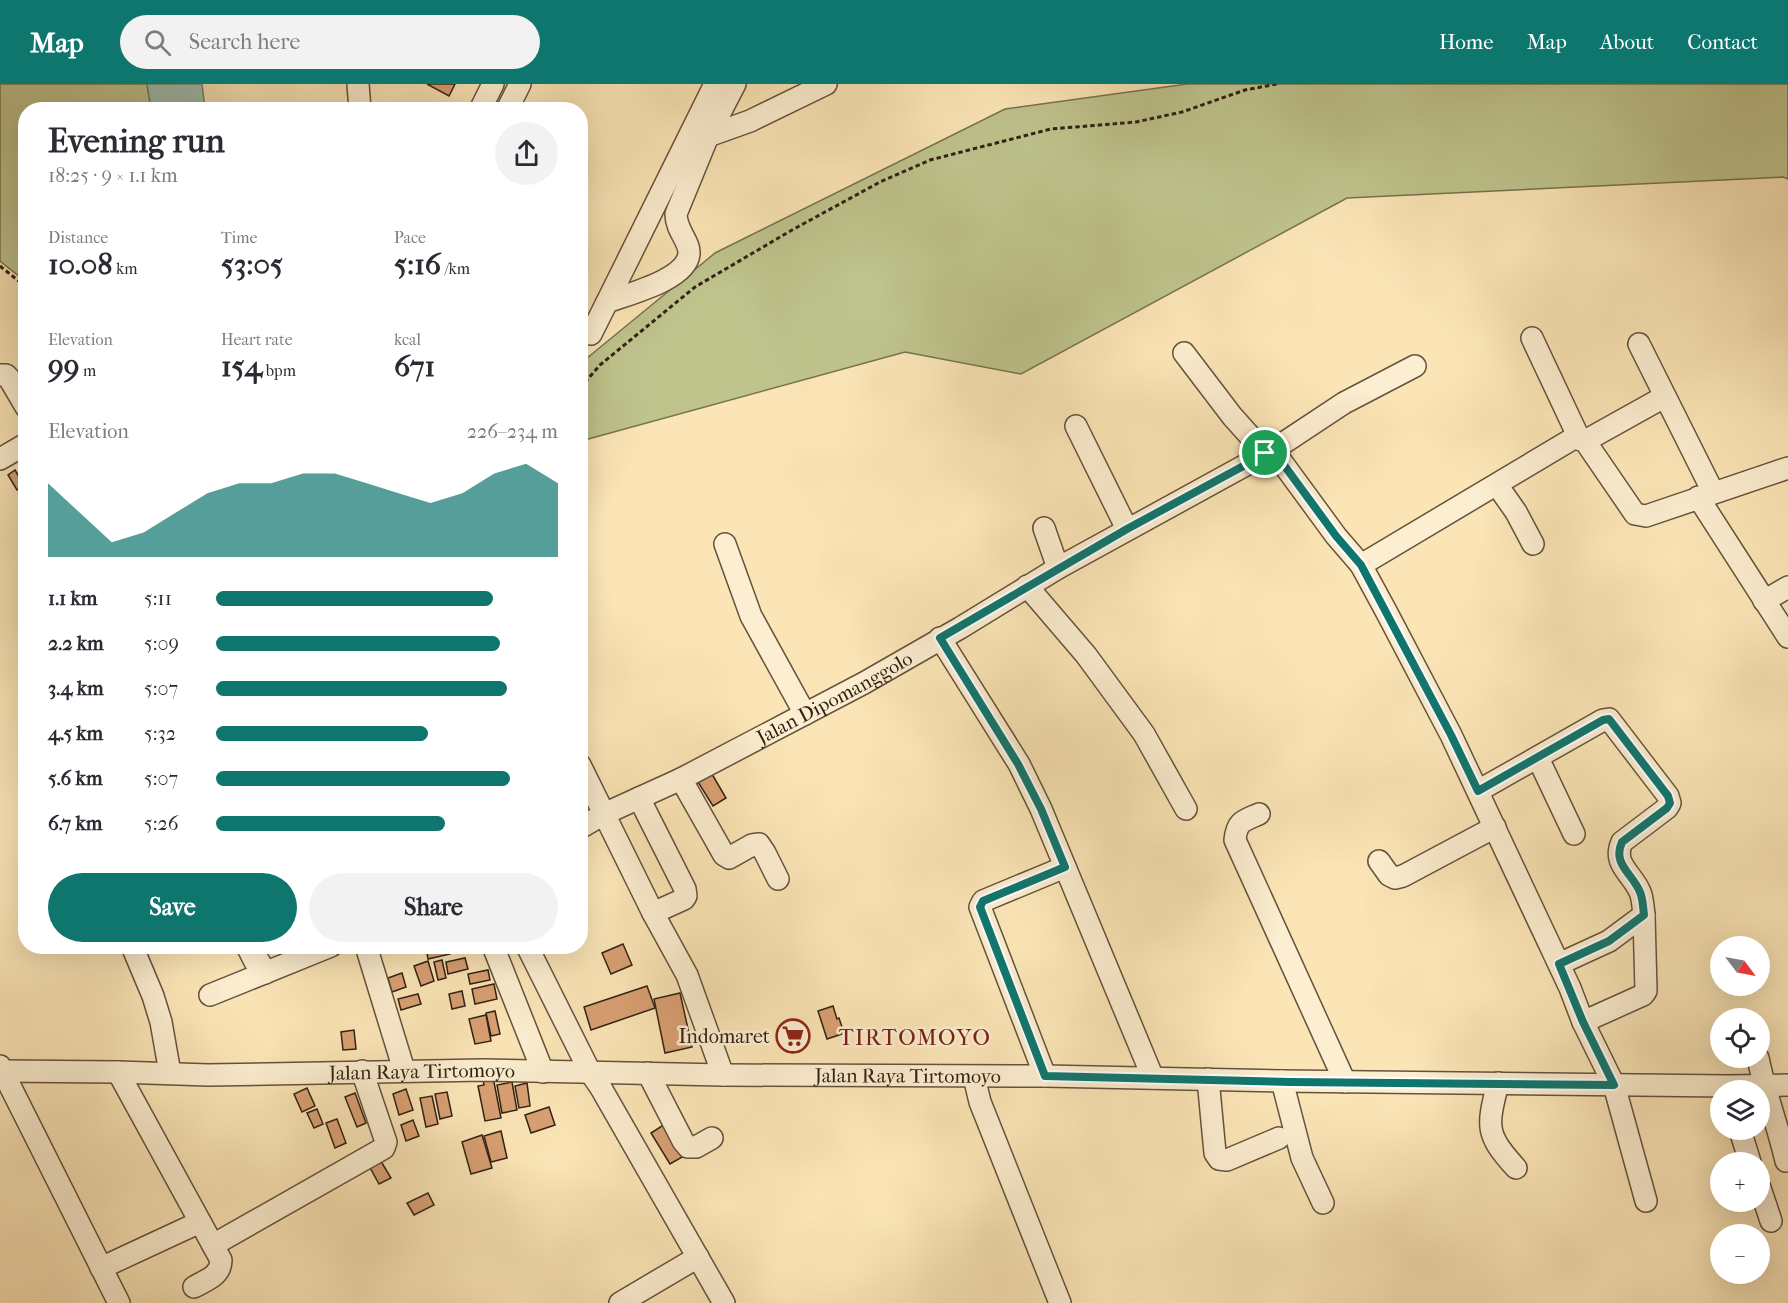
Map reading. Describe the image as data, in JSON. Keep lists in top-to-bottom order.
{
  "streets": {
    "street": ["Jalan Dipomanggolo", "Jalan Raya Tirtomoyo"]
  },
  "districts": ["TIRTOMOYO"],
  "places": {
    "supermarket": ["Indomaret"]
  },
  "north": "bottom right",
  "page": {
    "header": "Map",
    "search": "Search here",
    "nav": [
      "Home",
      "Map",
      "About",
      "Contact"
    ],
    "heading": ["Evening run", "18:25 · 9 × 1.1 km"],
    "stats": [
      ["Distance", "10.08 km"],
      ["Time", "53:05"],
      ["Pace", "5:16 /km"],
      ["Elevation", "99 m"],
      ["Heart rate", "154 bpm"],
      ["kcal", "671"]
    ],
    "chart": ["Elevation", "226–234 m"],
    "list": [
      {
        "name": "1.1 km",
        "note": "5:11"
      },
      {
        "name": "2.2 km",
        "note": "5:09"
      },
      {
        "name": "3.4 km",
        "note": "5:07"
      },
      {
        "name": "4.5 km",
        "note": "5:32"
      },
      {
        "name": "5.6 km",
        "note": "5:07"
      },
      {
        "name": "6.7 km",
        "note": "5:26"
      }
    ],
    "buttons": ["Save", "Share"],
    "map_buttons": ["+", "−"]
  }
}
